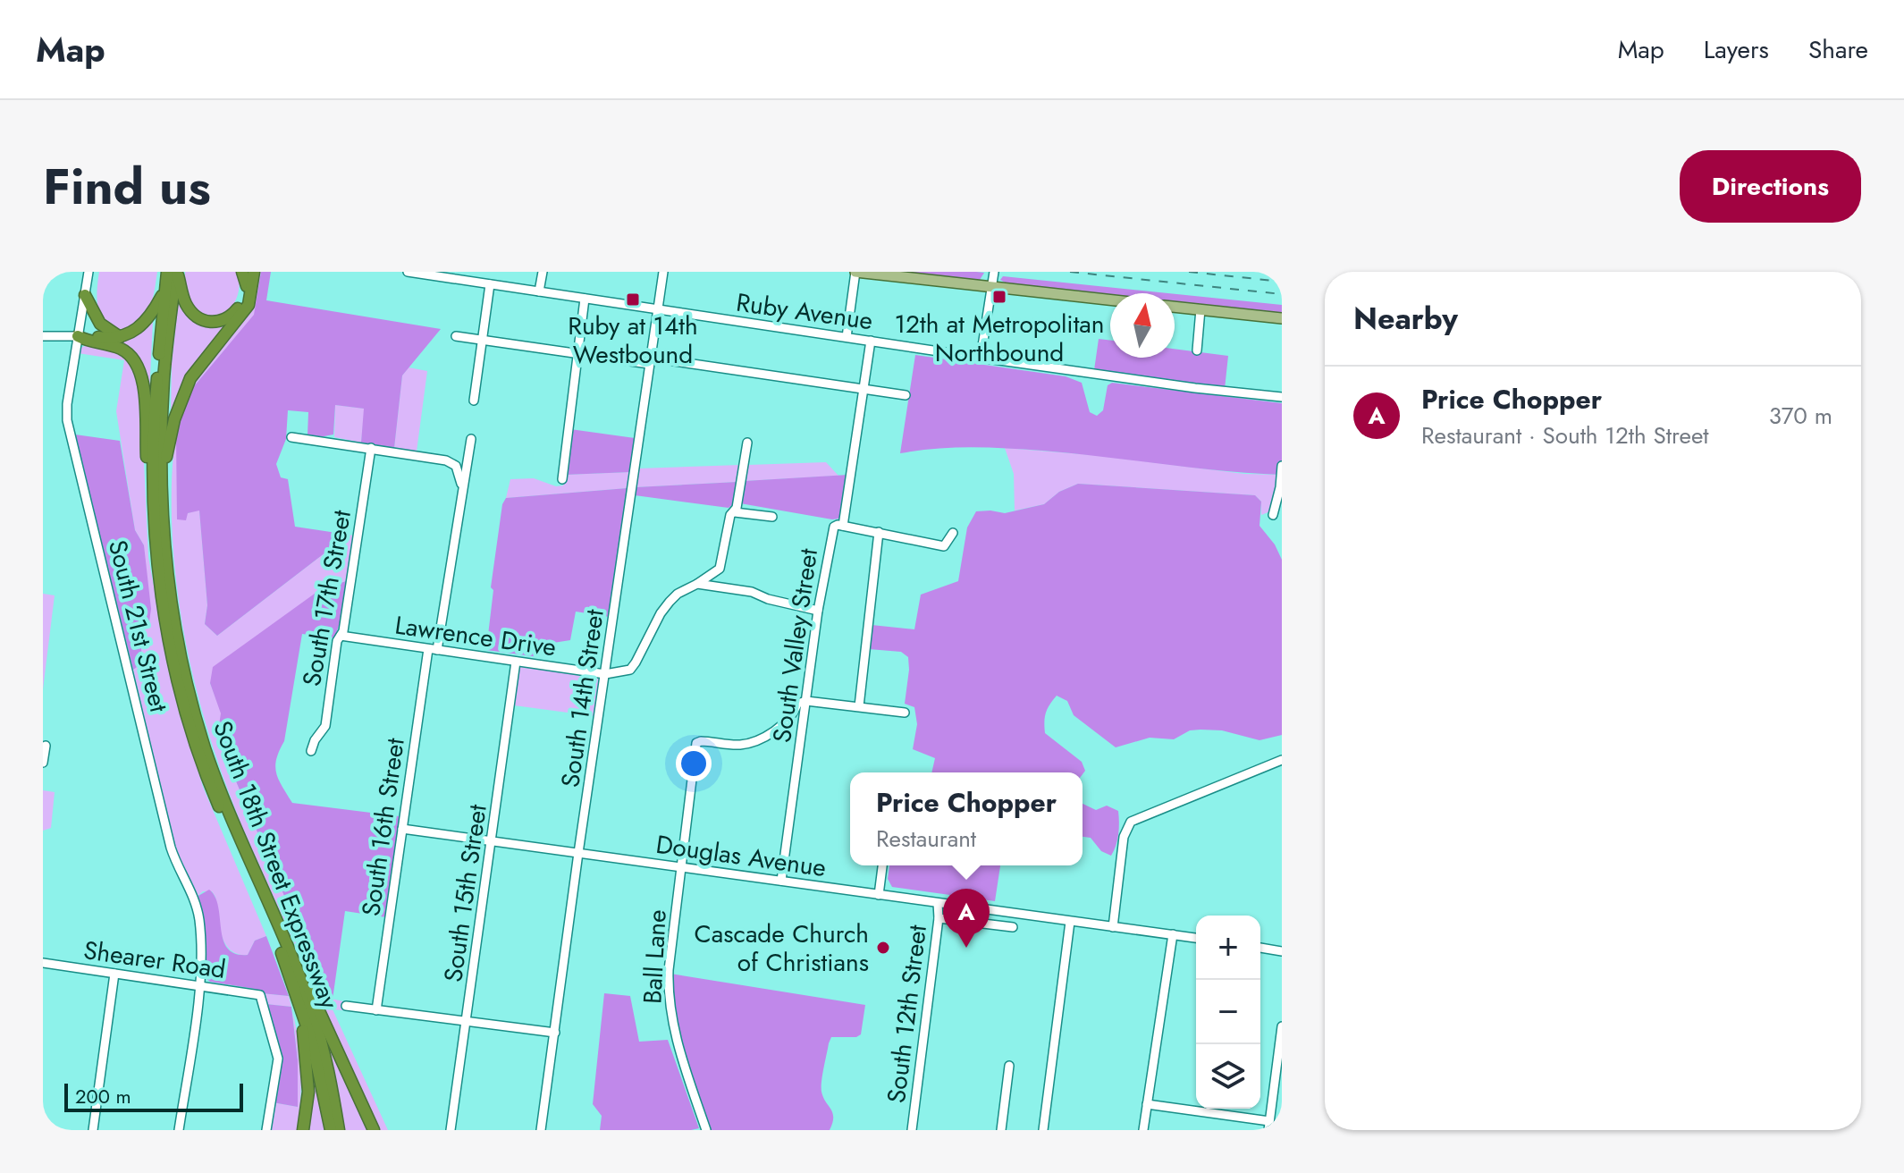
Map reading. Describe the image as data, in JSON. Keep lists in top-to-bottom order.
{
  "streets": {
    "highway": ["South 18th Street Expressway"],
    "street": [
      "Ruby Avenue",
      "South 17th Street",
      "South 21st Street",
      "Lawrence Drive",
      "South Valley Street",
      "South 14th Street",
      "South 16th Street",
      "Douglas Avenue",
      "South 15th Street",
      "Ball Lane",
      "Shearer Road",
      "South 12th Street"
    ]
  },
  "crossings": [
    ["Ruby Avenue", "South Valley Street"],
    ["Ruby Avenue", "South 14th Street"],
    ["South 17th Street", "Lawrence Drive"],
    ["South 21st Street", "Shearer Road"],
    ["Lawrence Drive", "South 14th Street"],
    ["Lawrence Drive", "South 16th Street"],
    ["Lawrence Drive", "South 15th Street"],
    ["South Valley Street", "Douglas Avenue"],
    ["South Valley Street", "Ball Lane"],
    ["South 14th Street", "Douglas Avenue"],
    ["South 16th Street", "Douglas Avenue"],
    ["Douglas Avenue", "South 15th Street"],
    ["Douglas Avenue", "Ball Lane"],
    ["Douglas Avenue", "South 12th Street"]
  ],
  "places": {
    "transit": ["12th at Metropolitan Northbound", "Ruby at 14th Westbound"],
    "other": ["Cascade Church of Christians"]
  },
  "scale_bar": "200 m",
  "north": "top",
  "page": {
    "header": "Map",
    "nav": ["Map", "Layers", "Share"],
    "title": "Find us",
    "buttons": "Directions",
    "heading": "Nearby",
    "list": [
      {
        "mark": "A",
        "name": "Price Chopper",
        "note": "Restaurant · South 12th Street",
        "value": "370 m"
      }
    ],
    "popup": ["Price Chopper", "Restaurant"],
    "pins": "A",
    "map_buttons": ["+", "−"],
    "scale": "200 m"
  }
}
